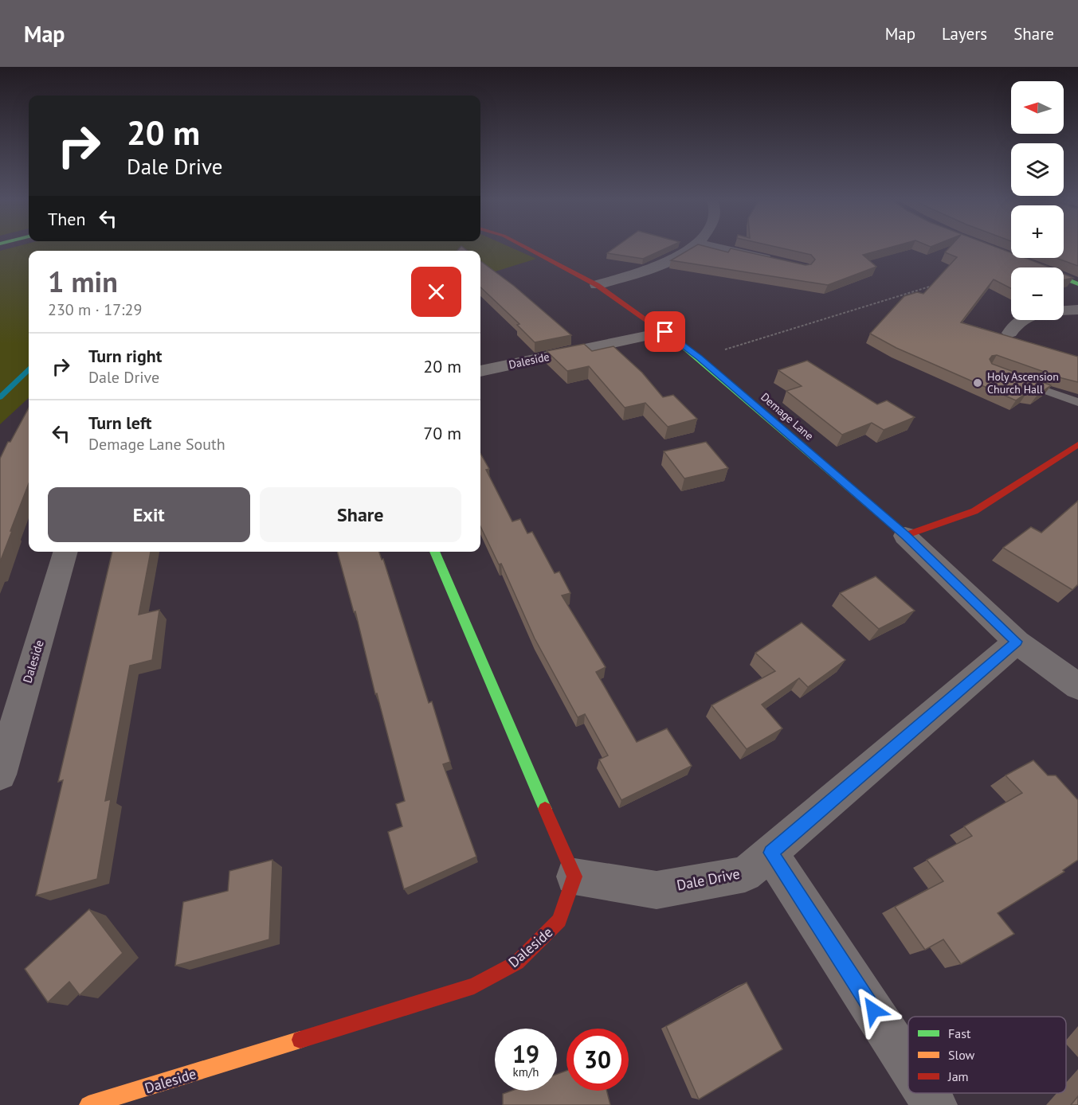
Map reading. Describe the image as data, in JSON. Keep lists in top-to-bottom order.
{
  "streets": {
    "main road": ["Daleside", "Demage Lane"],
    "street": ["Dale Drive"]
  },
  "crossings": [
    ["Daleside", "Demage Lane"],
    ["Daleside", "Dale Drive"]
  ],
  "places": ["Holy Ascension Church Hall"],
  "legend": ["Fast", "Slow", "Jam"],
  "north": "left",
  "page": {
    "header": "Map",
    "nav": ["Map", "Layers", "Share"],
    "map_buttons": ["+", "−"],
    "turn": ["20 m", "Dale Drive"],
    "then": "Then",
    "heading": ["1 min", "230 m · 17:29"],
    "list": [
      {
        "name": "Turn right",
        "note": "Dale Drive",
        "value": "20 m"
      },
      {
        "name": "Turn left",
        "note": "Demage Lane South",
        "value": "70 m"
      }
    ],
    "buttons": ["Exit", "Share"],
    "speed": "19 km/h",
    "limit": "30"
  }
}
